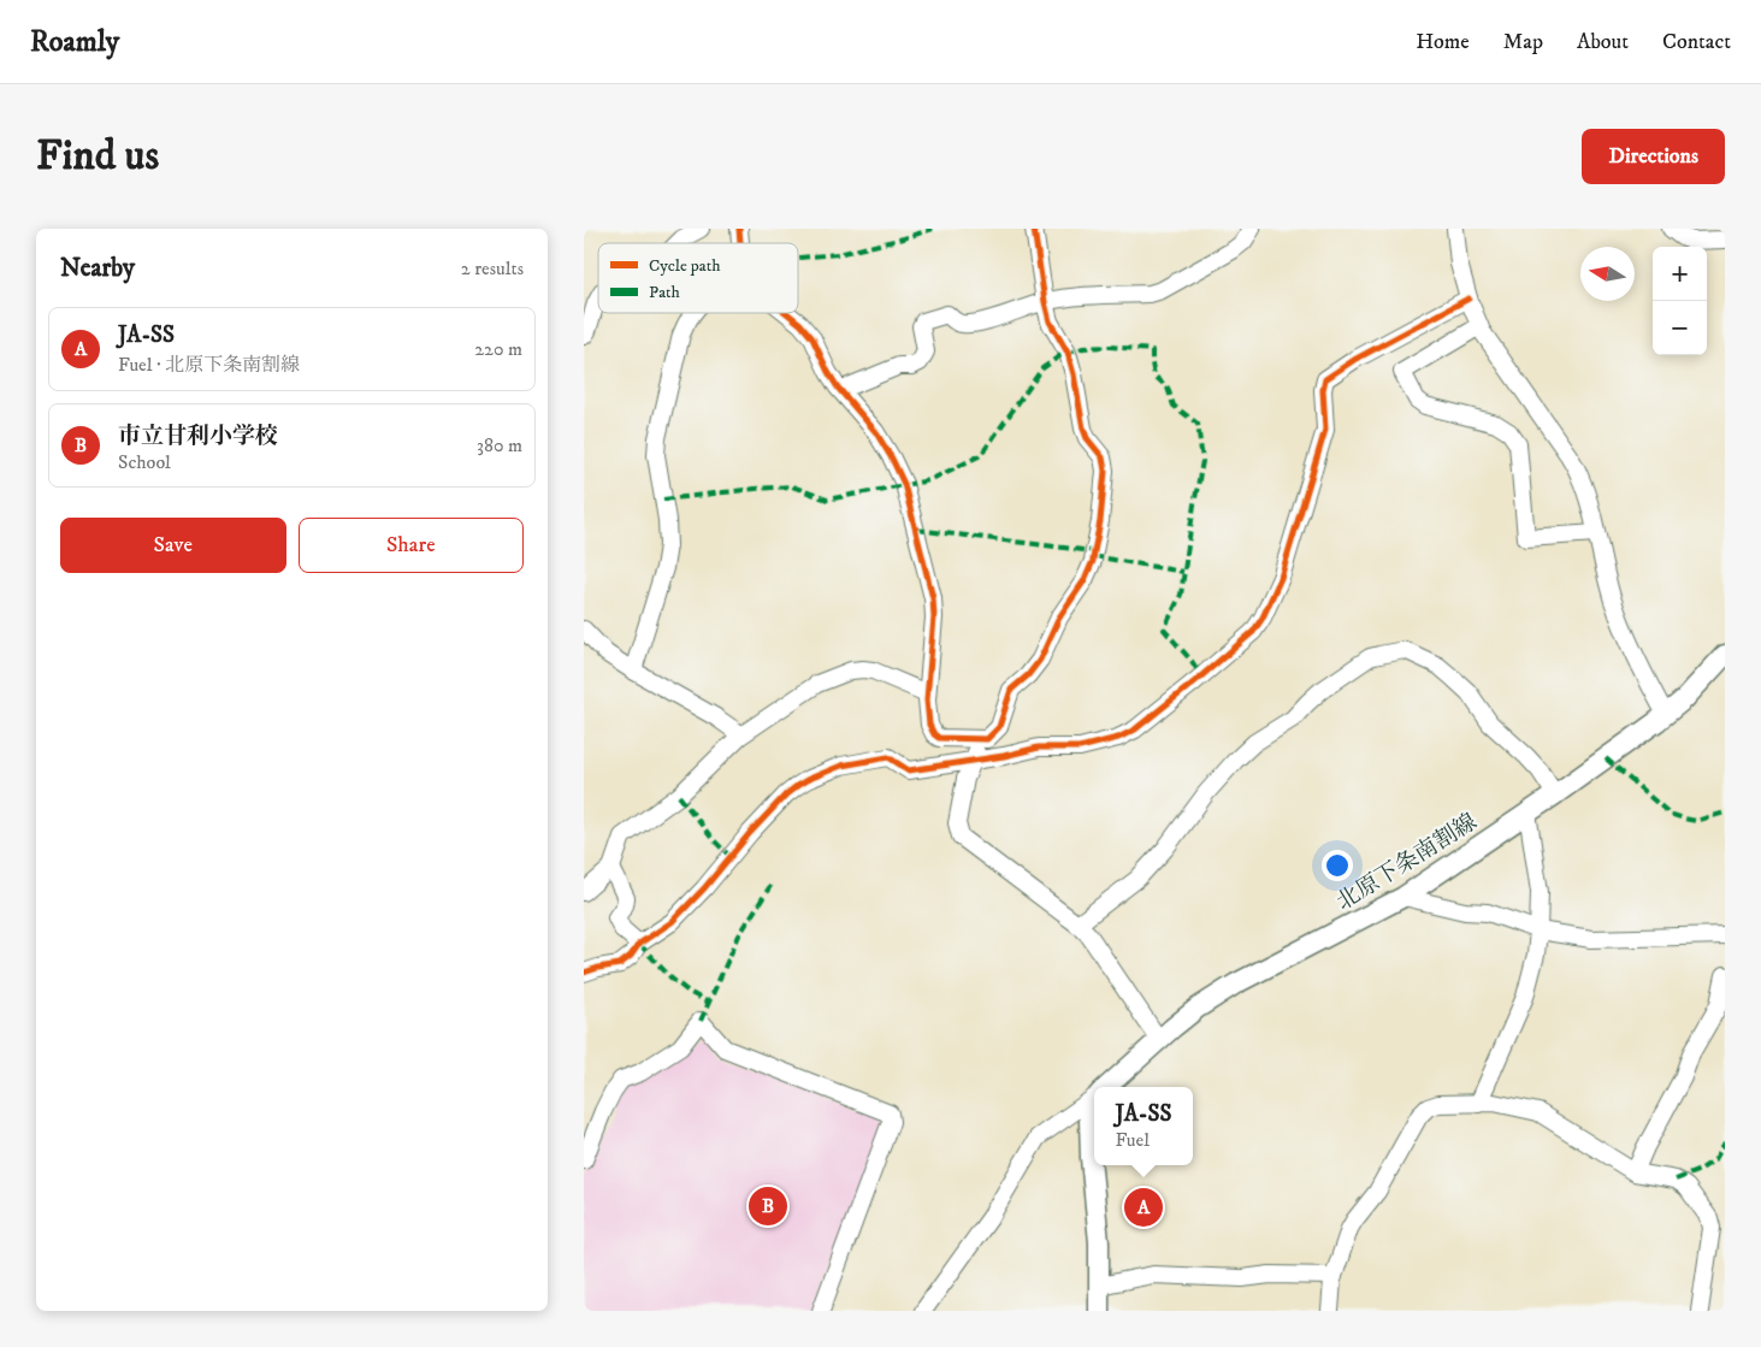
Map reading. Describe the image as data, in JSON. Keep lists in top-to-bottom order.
{
  "streets": {
    "main road": ["北原下条南割線"]
  },
  "legend": ["Cycle path", "Path"],
  "north": "left",
  "page": {
    "header": "Roamly",
    "nav": [
      "Home",
      "Map",
      "About",
      "Contact"
    ],
    "buttons": [
      "Directions",
      ["Save", "Share"]
    ],
    "title": "Find us",
    "heading": ["Nearby", "2 results"],
    "map_buttons": ["+", "−"],
    "list": [
      {
        "mark": "A",
        "name": "JA-SS",
        "note": "Fuel · 北原下条南割線",
        "value": "220 m"
      },
      {
        "mark": "B",
        "name": "市立甘利小学校",
        "note": "School",
        "value": "380 m"
      }
    ],
    "popup": ["JA-SS", "Fuel"],
    "pins": ["B", "A"]
  }
}
